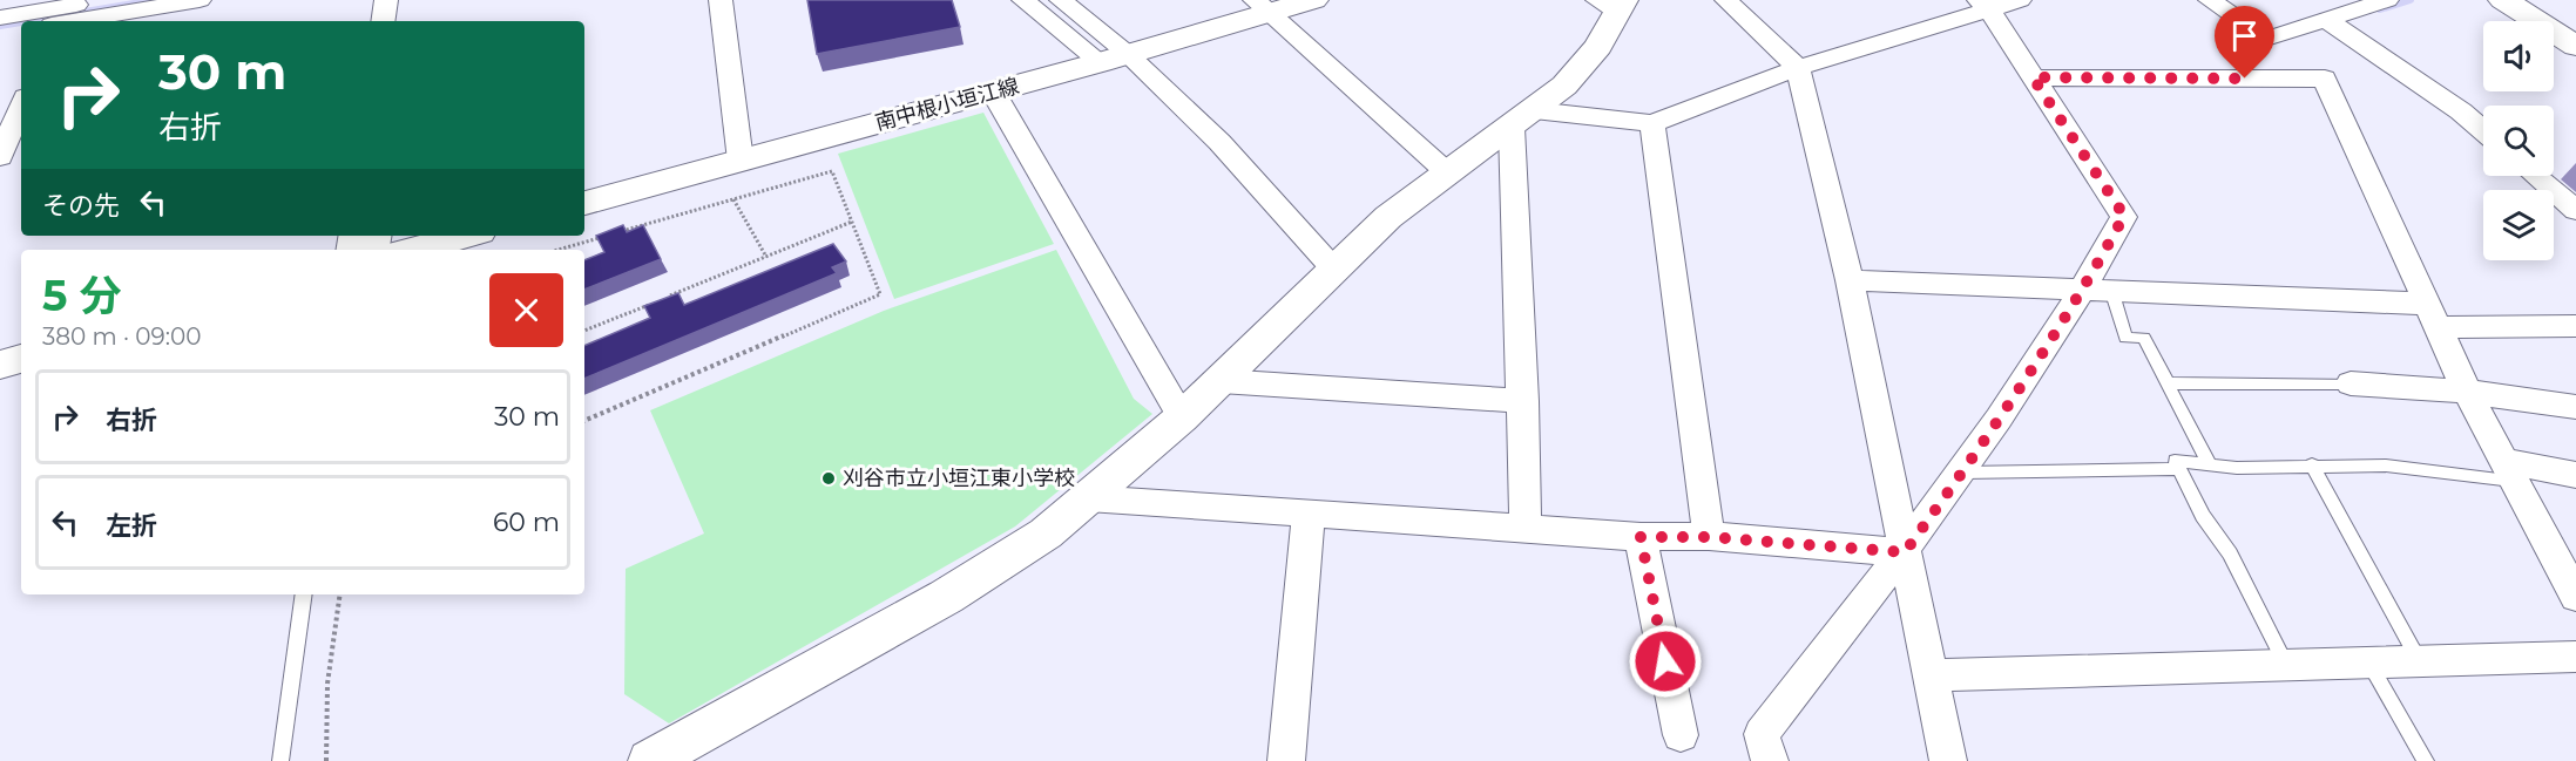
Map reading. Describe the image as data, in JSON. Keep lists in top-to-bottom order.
{
  "streets": {
    "main road": ["南中根小垣江線"]
  },
  "places": ["刈谷市立小垣江東小学校"],
  "page": {
    "turn": ["30 m", "右折"],
    "then": "その先",
    "heading": ["5 分", "380 m · 09:00"],
    "list": [
      {
        "name": "右折",
        "value": "30 m"
      },
      {
        "name": "左折",
        "value": "60 m"
      }
    ]
  }
}
